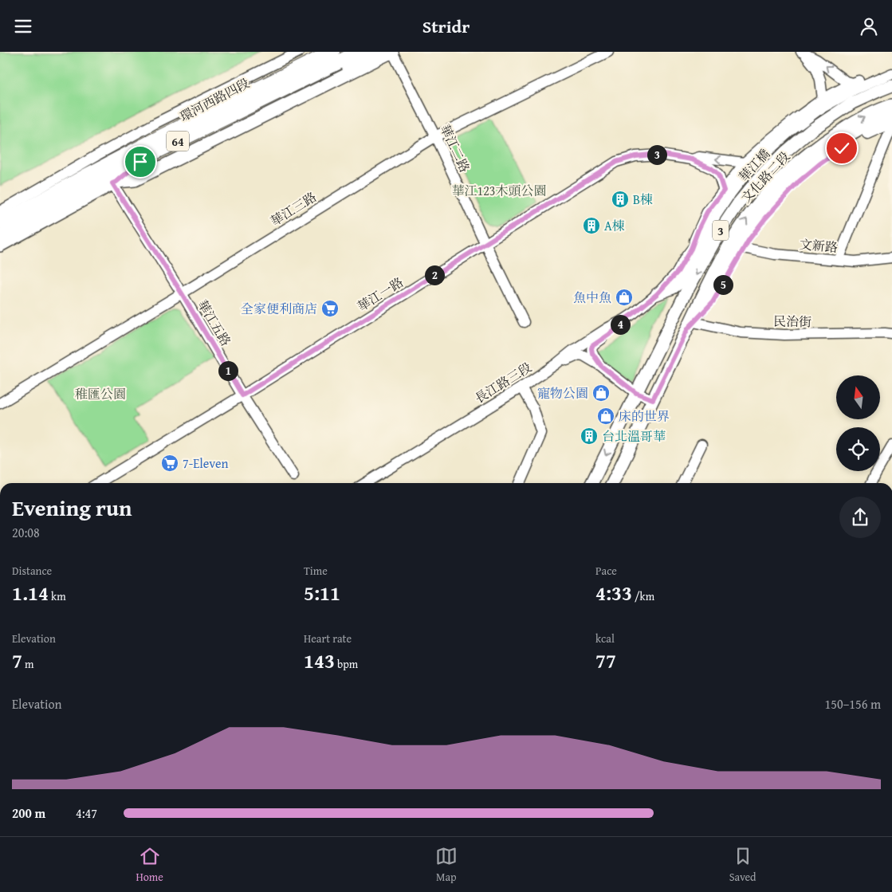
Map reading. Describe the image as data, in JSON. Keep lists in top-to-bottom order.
{
  "streets": {
    "highway": ["64"],
    "main road": [
      "環河西路四段",
      "華江橋",
      "文化路二段",
      "3"
    ],
    "street": [
      "華江二路",
      "華江三路",
      "文新路",
      "華江一路",
      "民治街",
      "華江五路",
      "長江路三段"
    ]
  },
  "crossings": [
    ["環河西路四段", "華江二路"],
    ["環河西路四段", "華江五路"],
    ["華江二路", "華江三路"],
    ["華江二路", "華江一路"],
    ["華江橋", "3"],
    ["文化路二段", "文新路"],
    ["文化路二段", "華江一路"],
    ["文化路二段", "民治街"],
    ["文化路二段", "長江路三段"],
    ["華江三路", "華江五路"],
    ["華江一路", "華江五路"]
  ],
  "parks": ["華江123木頭公園", "稚匯公園"],
  "places": {
    "building": ["B棟", "A棟", "台北溫哥華"],
    "shop": ["魚中魚", "寵物公園", "床的世界"],
    "supermarket": ["全家便利商店", "7-Eleven"]
  },
  "north": "top",
  "page": {
    "header": "Stridr",
    "pins": [
      "3",
      "2",
      "5",
      "4",
      "1"
    ],
    "heading": ["Evening run", "20:08"],
    "stats": [
      ["Distance", "1.14 km"],
      ["Time", "5:11"],
      ["Pace", "4:33 /km"],
      ["Elevation", "7 m"],
      ["Heart rate", "143 bpm"],
      ["kcal", "77"]
    ],
    "chart": ["Elevation", "150–156 m"],
    "list": [
      {
        "name": "200 m",
        "note": "4:47"
      }
    ],
    "tabs": ["Home", "Map", "Saved"]
  }
}
